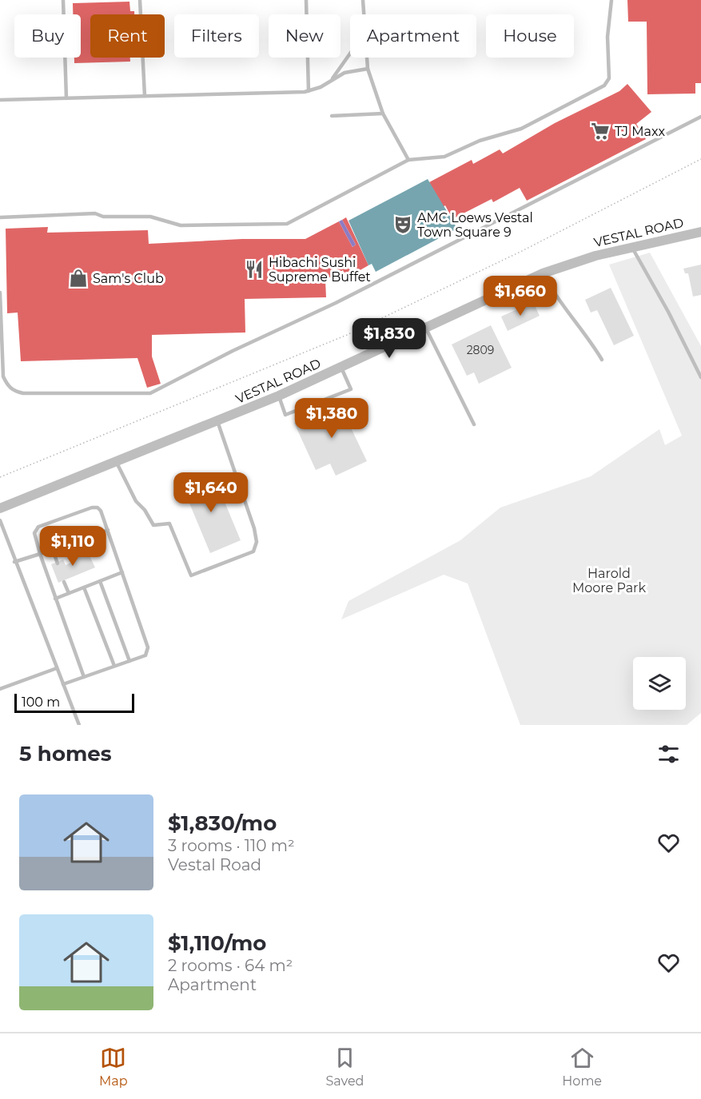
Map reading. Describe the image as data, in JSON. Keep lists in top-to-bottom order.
{
  "streets": {
    "street": ["VESTAL ROAD"]
  },
  "parks": ["Harold Moore Park"],
  "places": {
    "supermarket": ["TJ Maxx"],
    "theatre": ["AMC Loews Vestal Town Square 9"],
    "restaurant": ["Hibachi Sushi Supreme Buffet"],
    "shop": ["Sam's Club"]
  },
  "house_numbers": ["2809"],
  "scale_bar": "100 m",
  "page": {
    "chip": [
      "Buy",
      "Rent",
      "Filters",
      "New",
      "Apartment",
      "House"
    ],
    "price": [
      "$1,660",
      "$1,830",
      "$1,380",
      "$1,640",
      "$1,110"
    ],
    "scale": "100 m",
    "heading": "5 homes",
    "list": [
      {
        "name": "$1,830/mo",
        "note": "3 rooms · 110 m² · Vestal Road"
      },
      {
        "name": "$1,110/mo",
        "note": "2 rooms · 64 m² · Apartment"
      }
    ],
    "tabs": ["Map", "Saved", "Home"]
  }
}
